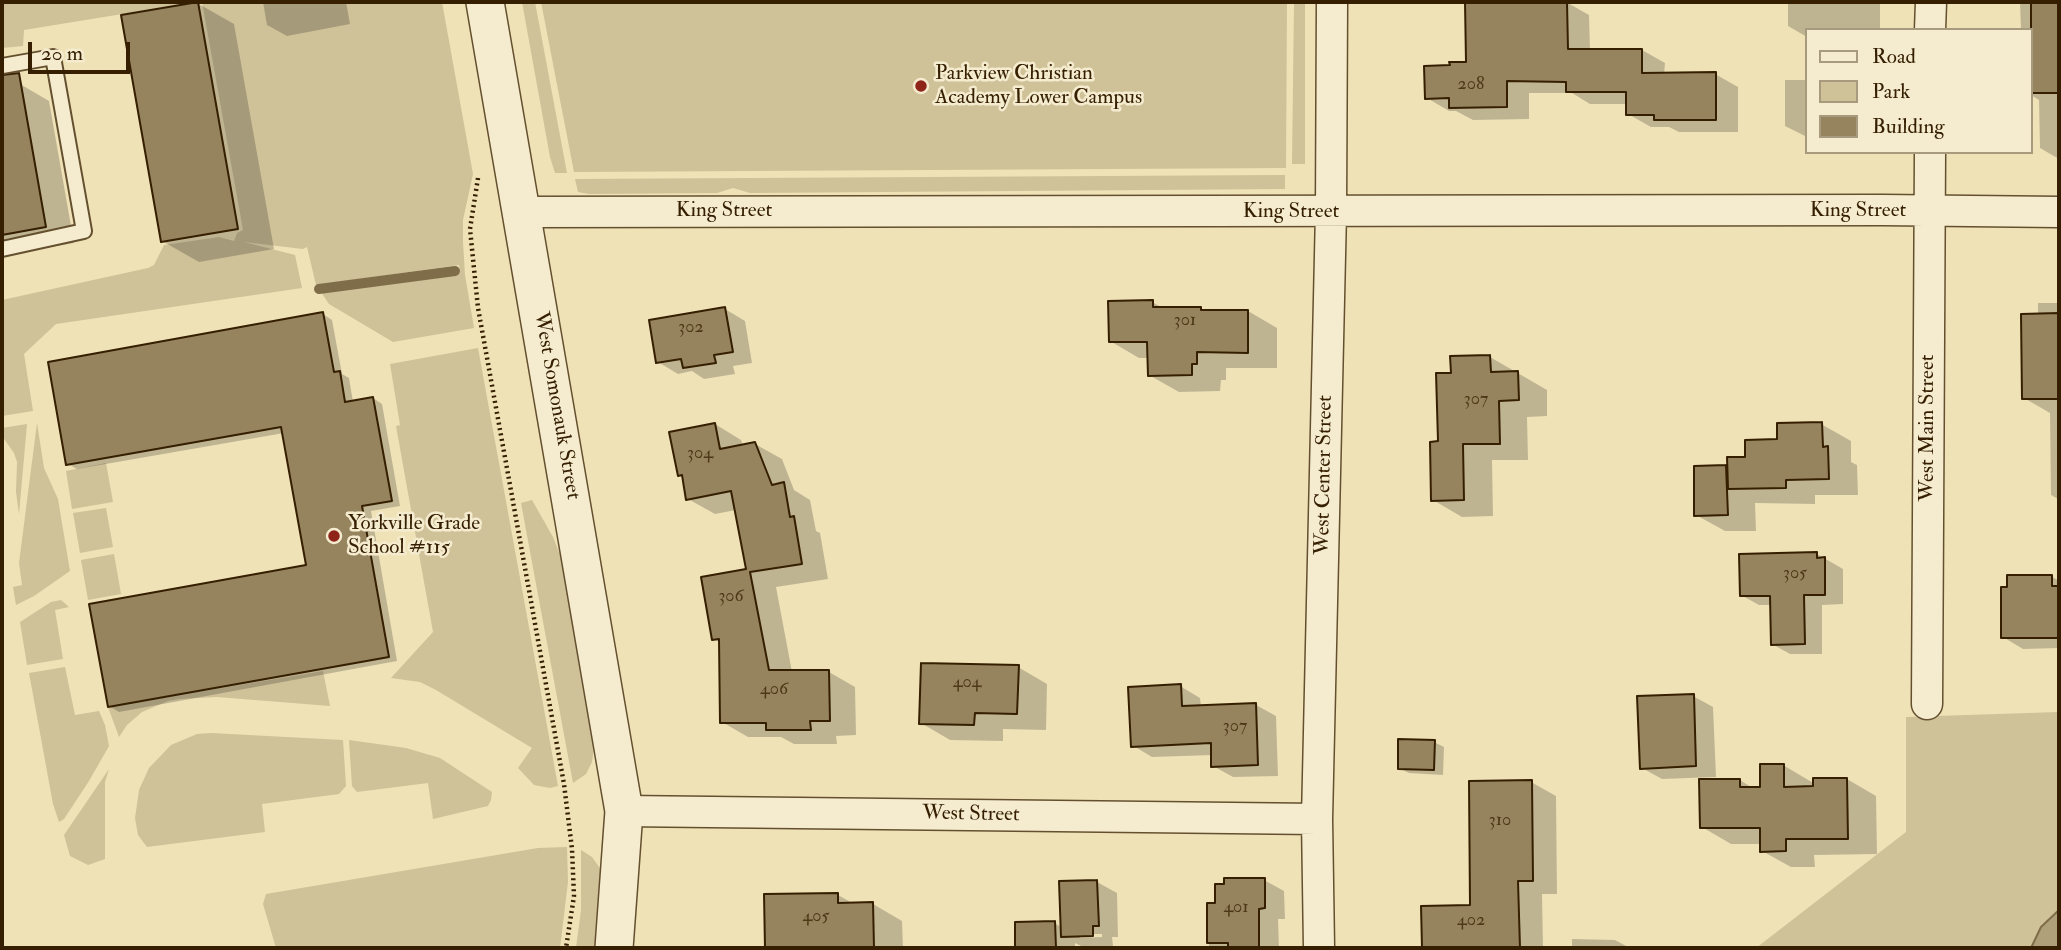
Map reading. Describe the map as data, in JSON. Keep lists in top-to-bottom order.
{
  "streets": {
    "street": [
      "King Street",
      "West Somonauk Street",
      "West Main Street",
      "West Center Street",
      "West Street"
    ]
  },
  "crossings": [
    ["King Street", "West Somonauk Street"],
    ["King Street", "West Main Street"],
    ["King Street", "West Center Street"],
    ["West Somonauk Street", "West Street"],
    ["West Center Street", "West Street"]
  ],
  "places": ["Parkview Christian Academy Lower Campus", "Yorkville Grade School #115"],
  "house_numbers": [
    "208",
    "301",
    "302",
    "307",
    "304",
    "305",
    "306",
    "404",
    "406",
    "307",
    "310",
    "401",
    "405",
    "402"
  ],
  "legend": ["Road", "Park", "Building"],
  "scale_bar": "20 m"
}
